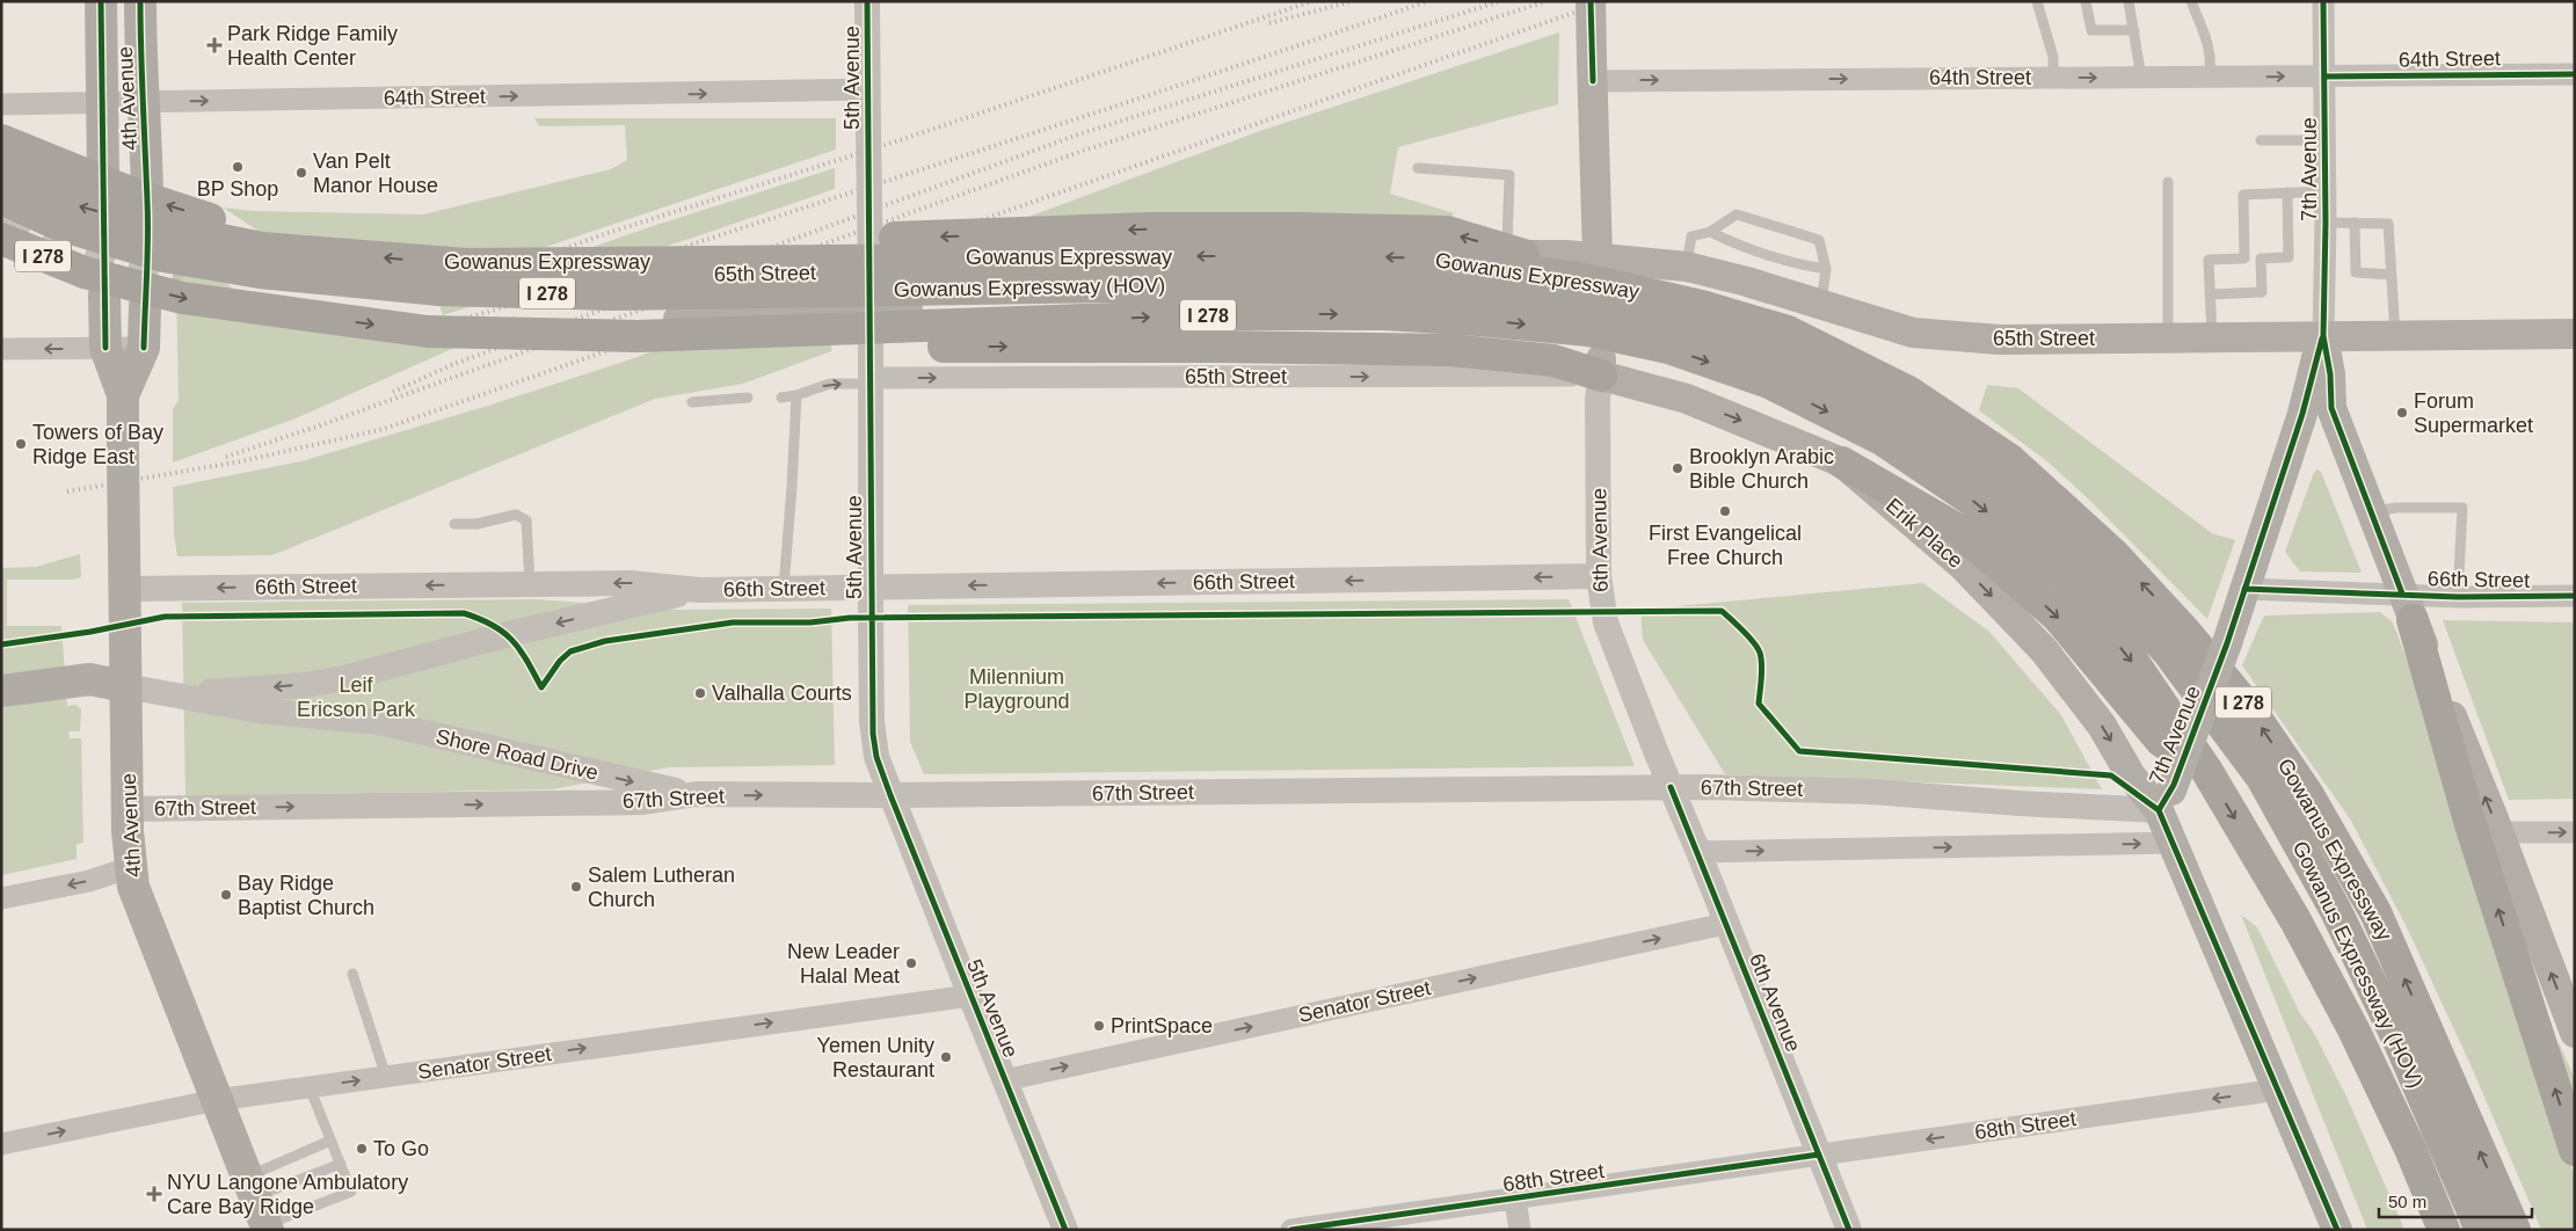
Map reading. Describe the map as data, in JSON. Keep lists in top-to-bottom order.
{
  "streets": {
    "highway": ["I 278", "Gowanus Expressway", "Gowanus Expressway (HOV)"],
    "main road": [
      "4th Avenue",
      "7th Avenue",
      "65th Street",
      "Erik Place",
      "Shore Road Drive"
    ],
    "street": [
      "64th Street",
      "5th Avenue",
      "6th Avenue",
      "66th Street",
      "67th Street",
      "Senator Street",
      "68th Street"
    ]
  },
  "crossings": [
    ["64th Street", "5th Avenue"],
    ["64th Street", "4th Avenue"],
    ["64th Street", "7th Avenue"],
    ["5th Avenue", "65th Street"],
    ["5th Avenue", "66th Street"],
    ["5th Avenue", "67th Street"],
    ["5th Avenue", "Senator Street"],
    ["4th Avenue", "66th Street"],
    ["4th Avenue", "Shore Road Drive"],
    ["4th Avenue", "67th Street"],
    ["4th Avenue", "Senator Street"],
    ["7th Avenue", "65th Street"],
    ["7th Avenue", "Erik Place"],
    ["7th Avenue", "66th Street"],
    ["7th Avenue", "67th Street"],
    ["7th Avenue", "68th Street"],
    ["Gowanus Expressway", "Gowanus Expressway (HOV)"],
    ["65th Street", "Erik Place"],
    ["65th Street", "6th Avenue"],
    ["Erik Place", "6th Avenue"],
    ["Erik Place", "67th Street"],
    ["6th Avenue", "66th Street"],
    ["6th Avenue", "67th Street"],
    ["6th Avenue", "Senator Street"],
    ["6th Avenue", "68th Street"],
    ["66th Street", "Shore Road Drive"],
    ["Shore Road Drive", "67th Street"]
  ],
  "one_way": [
    "64th Street",
    "Erik Place",
    "66th Street",
    "67th Street",
    "Senator Street",
    "68th Street"
  ],
  "parks": ["Milennium Playground", "Leif Ericson Park"],
  "places": {
    "health": ["Park Ridge Family Health Center", "NYU Langone Ambulatory Care Bay Ridge"],
    "other": [
      "BP Shop",
      "Van Pelt Manor House",
      "Forum Supermarket",
      "Towers of Bay Ridge East",
      "Brooklyn Arabic Bible Church",
      "First Evangelical Free Church",
      "Valhalla Courts",
      "Salem Lutheran Church",
      "Bay Ridge Baptist Church",
      "New Leader Halal Meat",
      "PrintSpace",
      "Yemen Unity Restaurant",
      "To Go"
    ]
  },
  "scale_bar": "50 m"
}
